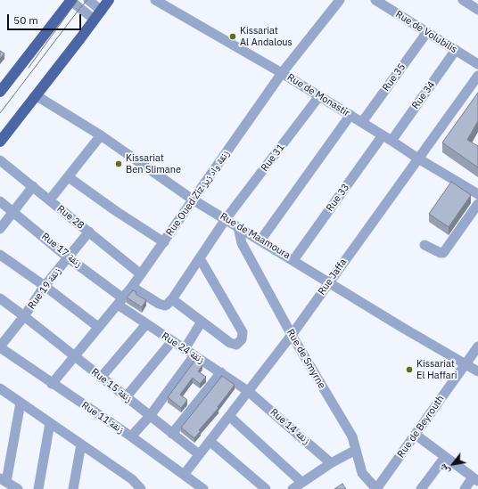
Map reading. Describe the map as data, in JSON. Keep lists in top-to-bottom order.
{
  "streets": {
    "street": [
      "Rue de Volubilis",
      "Rue 35",
      "Rue de Monastir",
      "Rue 34",
      "Rue 31",
      "Rue Oued Ziz زنقة واد زيز",
      "Rue 33",
      "Rue 28",
      "Rue de Maamoura",
      "Rue 17 زنقة",
      "Rue Jaffa",
      "Rue 19 زنقة",
      "Rue 24 زنقة",
      "Rue de Smyrne",
      "Rue 15 زنقة",
      "Rue 11 زنقة",
      "Rue 14 زنقة",
      "Rue de Beyrouth"
    ]
  },
  "crossings": [
    ["Rue de Volubilis", "Rue 35"],
    ["Rue de Volubilis", "Rue 34"],
    ["Rue 35", "Rue de Monastir"],
    ["Rue de Monastir", "Rue 34"],
    ["Rue de Monastir", "Rue 31"],
    ["Rue de Monastir", "Rue Oued Ziz زنقة واد زيز"],
    ["Rue de Monastir", "Rue 33"],
    ["Rue de Monastir", "Rue Jaffa"],
    ["Rue 31", "Rue de Maamoura"],
    ["Rue Oued Ziz زنقة واد زيز", "Rue 28"],
    ["Rue Oued Ziz زنقة واد زيز", "Rue de Maamoura"],
    ["Rue Oued Ziz زنقة واد زيز", "Rue 17 زنقة"],
    ["Rue Oued Ziz زنقة واد زيز", "Rue 24 زنقة"],
    ["Rue Oued Ziz زنقة واد زيز", "Rue 15 زنقة"],
    ["Rue Oued Ziz زنقة واد زيز", "Rue 11 زنقة"],
    ["Rue 33", "Rue de Maamoura"],
    ["Rue 28", "Rue 19 زنقة"],
    ["Rue de Maamoura", "Rue Jaffa"],
    ["Rue de Maamoura", "Rue de Smyrne"],
    ["Rue de Maamoura", "Rue de Beyrouth"],
    ["Rue 17 زنقة", "Rue 19 زنقة"],
    ["Rue 17 زنقة", "Rue 24 زنقة"],
    ["Rue Jaffa", "Rue 24 زنقة"],
    ["Rue Jaffa", "Rue de Smyrne"],
    ["Rue Jaffa", "Rue 15 زنقة"],
    ["Rue Jaffa", "Rue 11 زنقة"],
    ["Rue Jaffa", "Rue 14 زنقة"],
    ["Rue 19 زنقة", "Rue 15 زنقة"],
    ["Rue 19 زنقة", "Rue 11 زنقة"],
    ["Rue 24 زنقة", "Rue 14 زنقة"],
    ["Rue de Smyrne", "Rue de Beyrouth"]
  ],
  "places": ["Kissariat Al Andalous", "Kissariat Ben Slimane", "Kissariat El Haffari"],
  "scale_bar": "50 m",
  "north": "bottom left"
}
